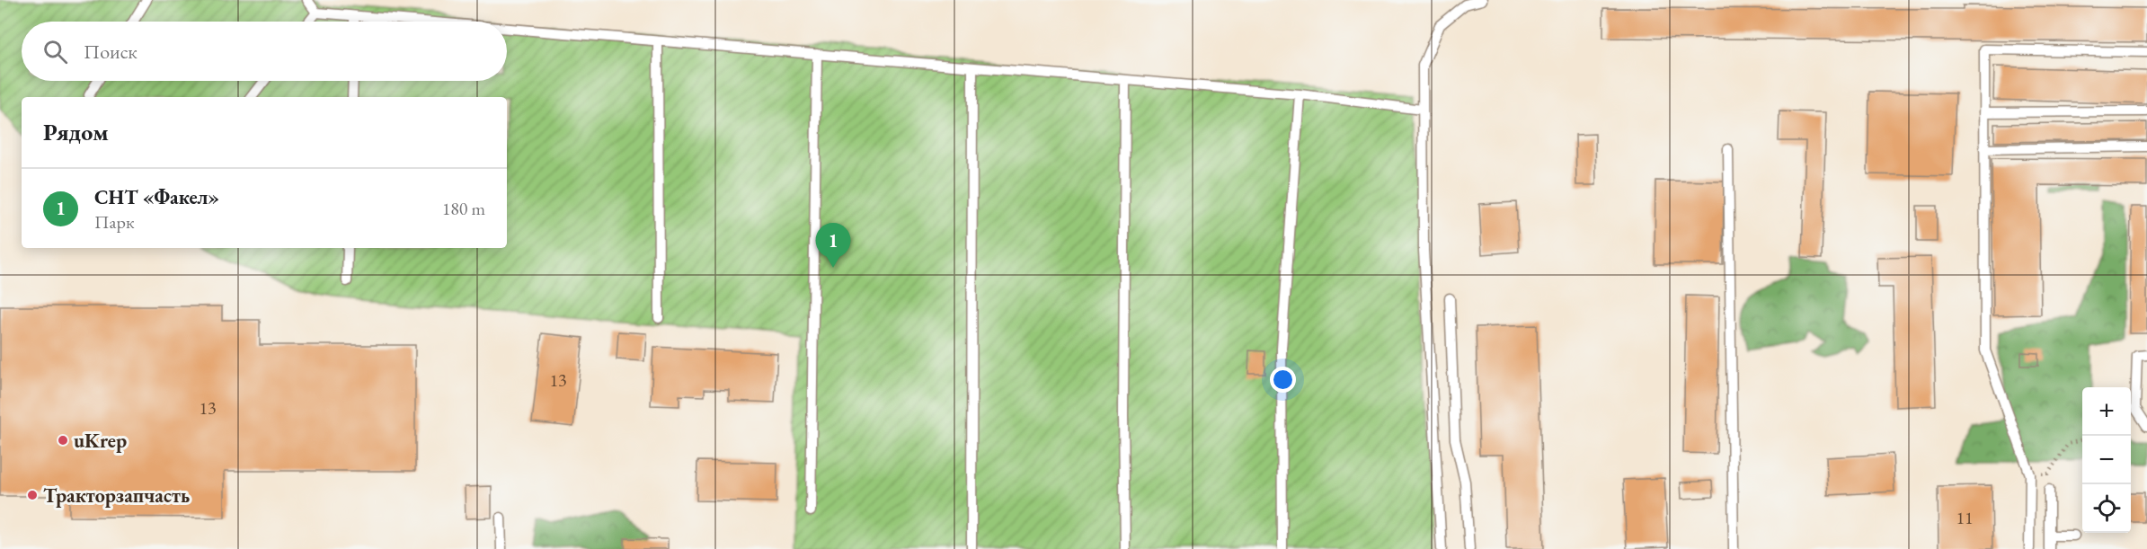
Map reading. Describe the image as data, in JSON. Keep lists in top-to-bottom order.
{
  "places": ["uKrep", "Тракторзапчасть"],
  "house_numbers": ["13", "13", "11"],
  "page": {
    "search": "Поиск",
    "heading": "Рядом",
    "list": [
      {
        "mark": "1",
        "name": "СНТ «Факел»",
        "note": "Парк",
        "value": "180 m"
      }
    ],
    "pins": "1",
    "map_buttons": ["+", "−"]
  }
}
